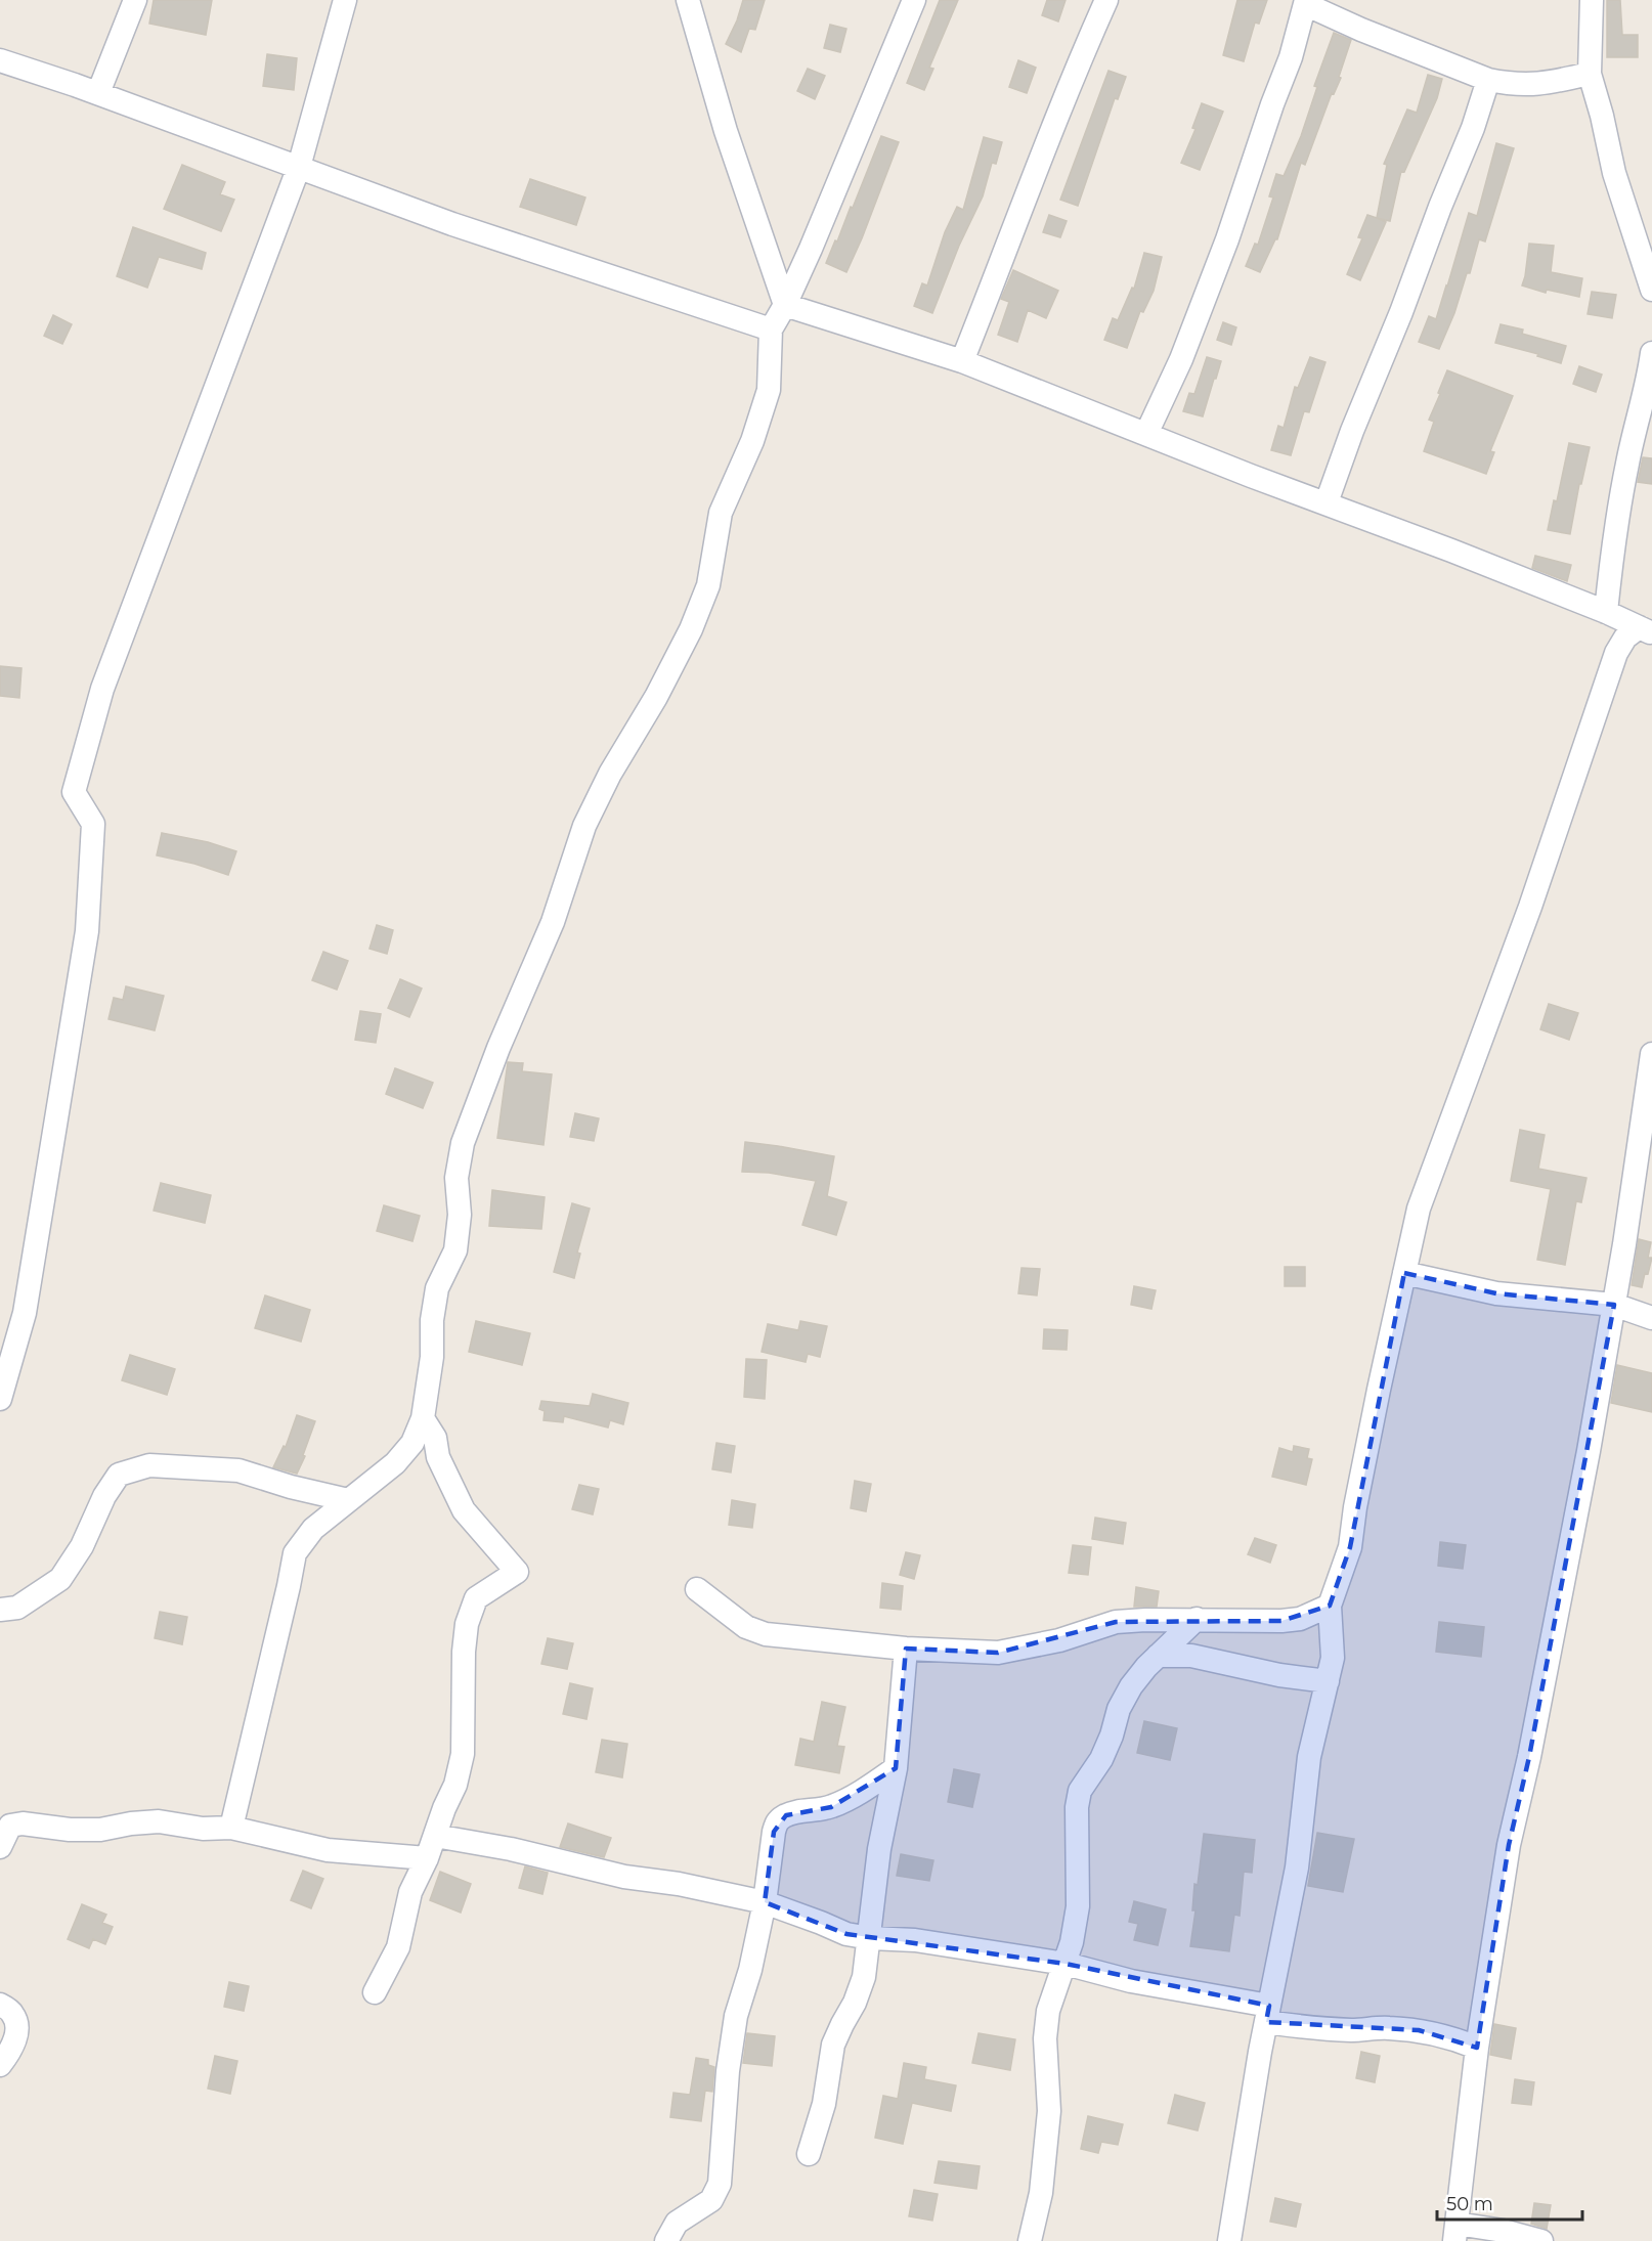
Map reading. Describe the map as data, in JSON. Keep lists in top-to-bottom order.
{
  "scale_bar": "50 m"
}
